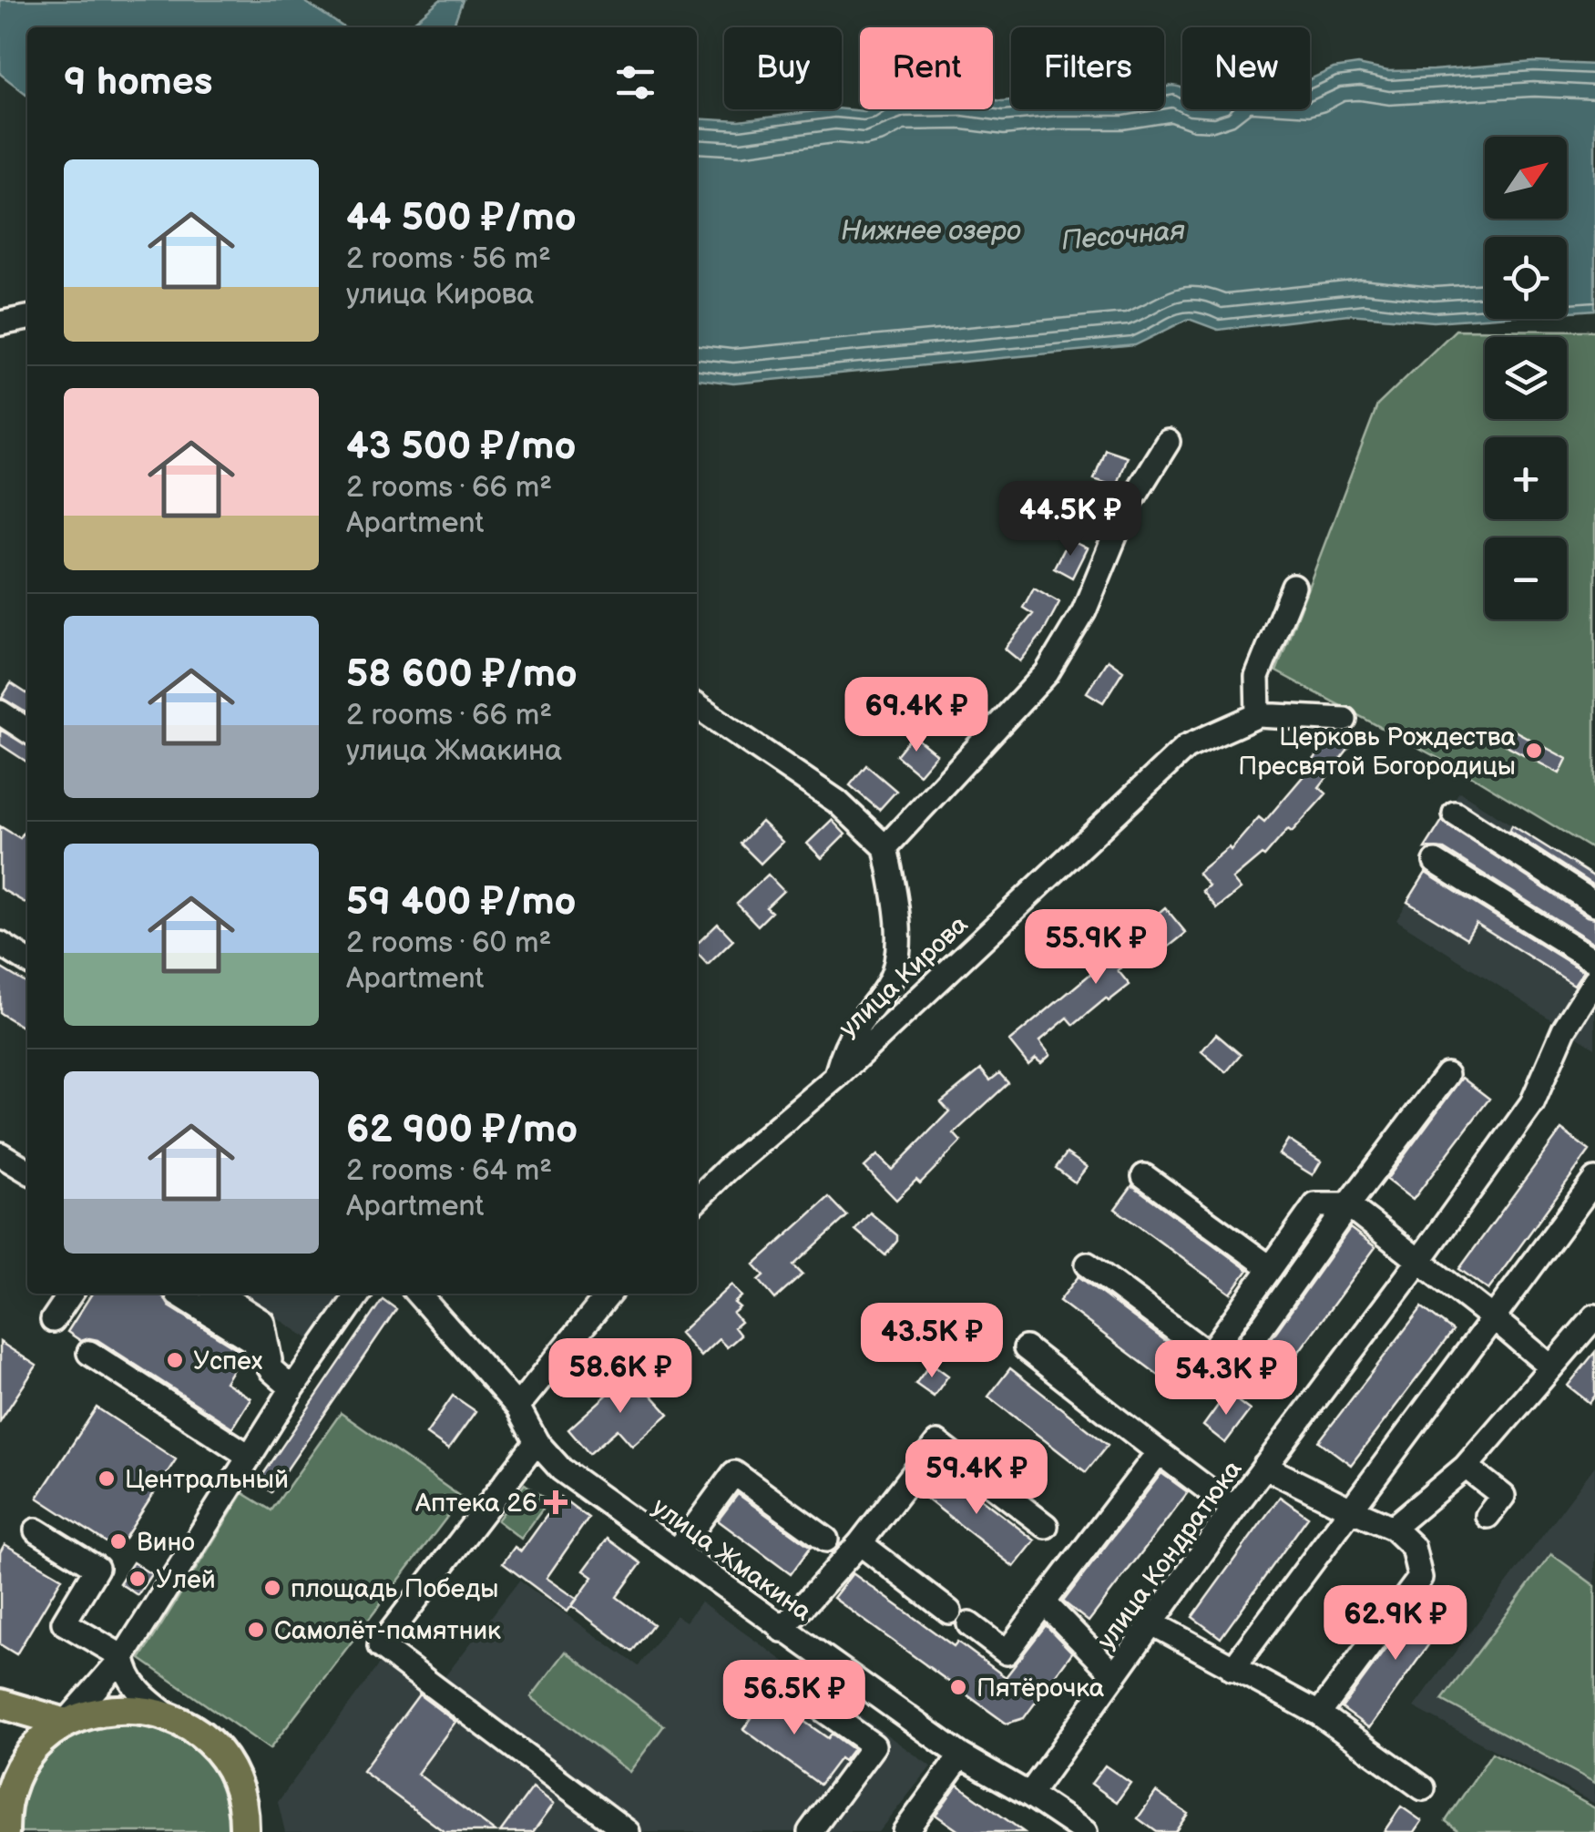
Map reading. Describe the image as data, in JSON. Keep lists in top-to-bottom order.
{
  "streets": {
    "street": ["улица Кирова", "улица Кондратюка", "улица Жмакина"]
  },
  "crossings": [
    ["улица Кондратюка", "улица Жмакина"]
  ],
  "water": ["Нижнее озеро", "Песочная"],
  "places": {
    "other": [
      "Церковь Рождества Пресвятой Богородицы",
      "Успех",
      "Центральный",
      "Вино",
      "Улей",
      "площадь Победы",
      "Самолёт-памятник",
      "Пятёрочка"
    ],
    "health": ["Аптека 26"]
  },
  "north": "top right",
  "page": {
    "chip": [
      "Buy",
      "Rent",
      "Filters",
      "New"
    ],
    "heading": "9 homes",
    "map_buttons": ["+", "−"],
    "list": [
      {
        "name": "44 500 ₽/mo",
        "note": "2 rooms · 56 m² · улица Кирова"
      },
      {
        "name": "43 500 ₽/mo",
        "note": "2 rooms · 66 m² · Apartment"
      },
      {
        "name": "58 600 ₽/mo",
        "note": "2 rooms · 66 m² · улица Жмакина"
      },
      {
        "name": "59 400 ₽/mo",
        "note": "2 rooms · 60 m² · Apartment"
      },
      {
        "name": "62 900 ₽/mo",
        "note": "2 rooms · 64 m² · Apartment"
      }
    ],
    "price": [
      "44.5K ₽",
      "69.4K ₽",
      "55.9K ₽",
      "43.5K ₽",
      "58.6K ₽",
      "54.3K ₽",
      "59.4K ₽",
      "62.9K ₽",
      "56.5K ₽"
    ]
  }
}
